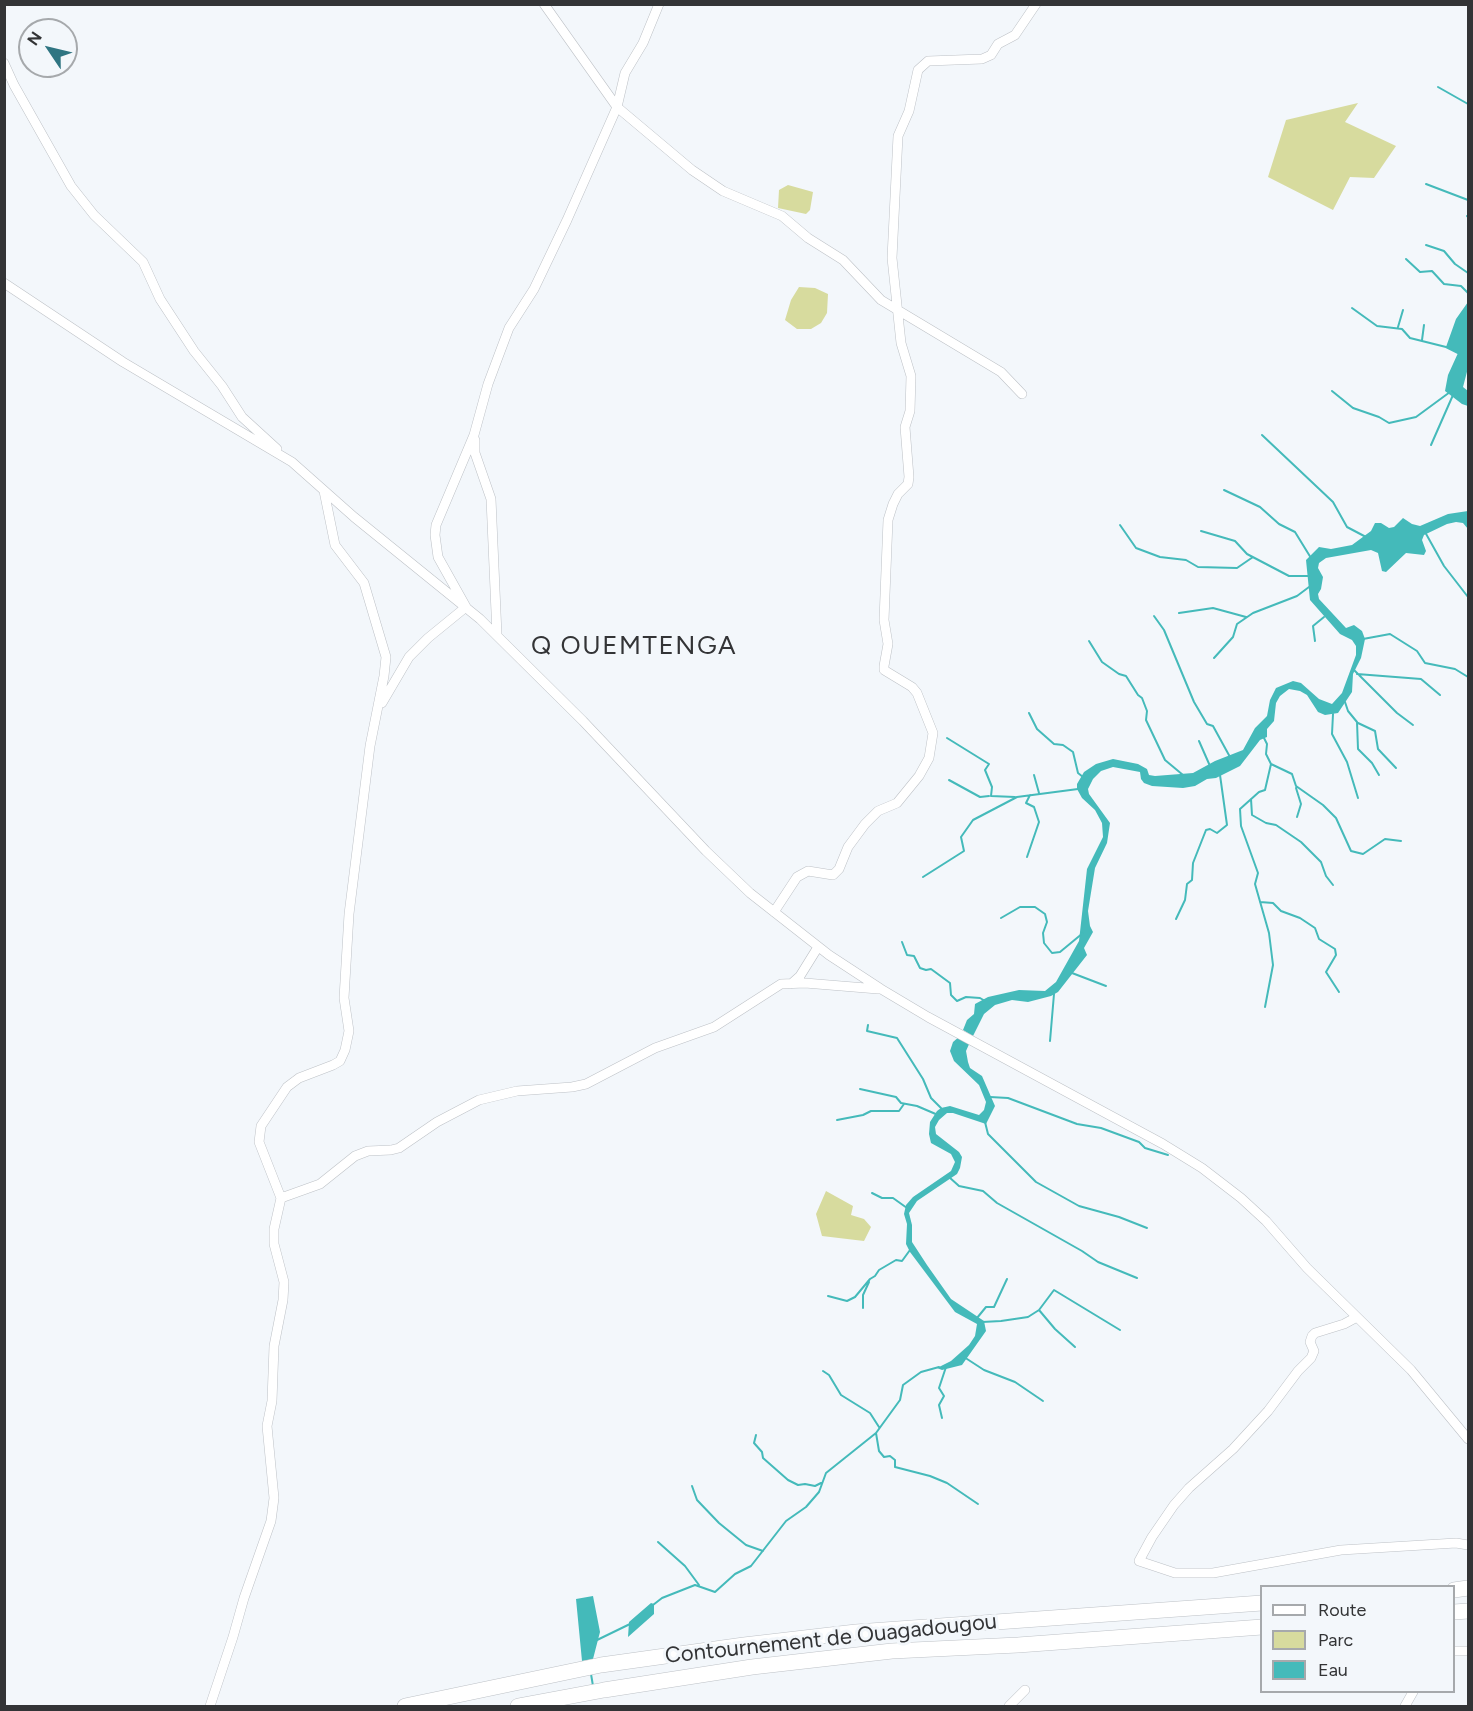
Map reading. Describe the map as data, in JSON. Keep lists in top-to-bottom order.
{
  "streets": {
    "highway": ["Contournement de Ouagadougou"]
  },
  "districts": ["Q OUEMTENGA"],
  "legend": ["Route", "Parc", "Eau"],
  "north": "top left"
}
